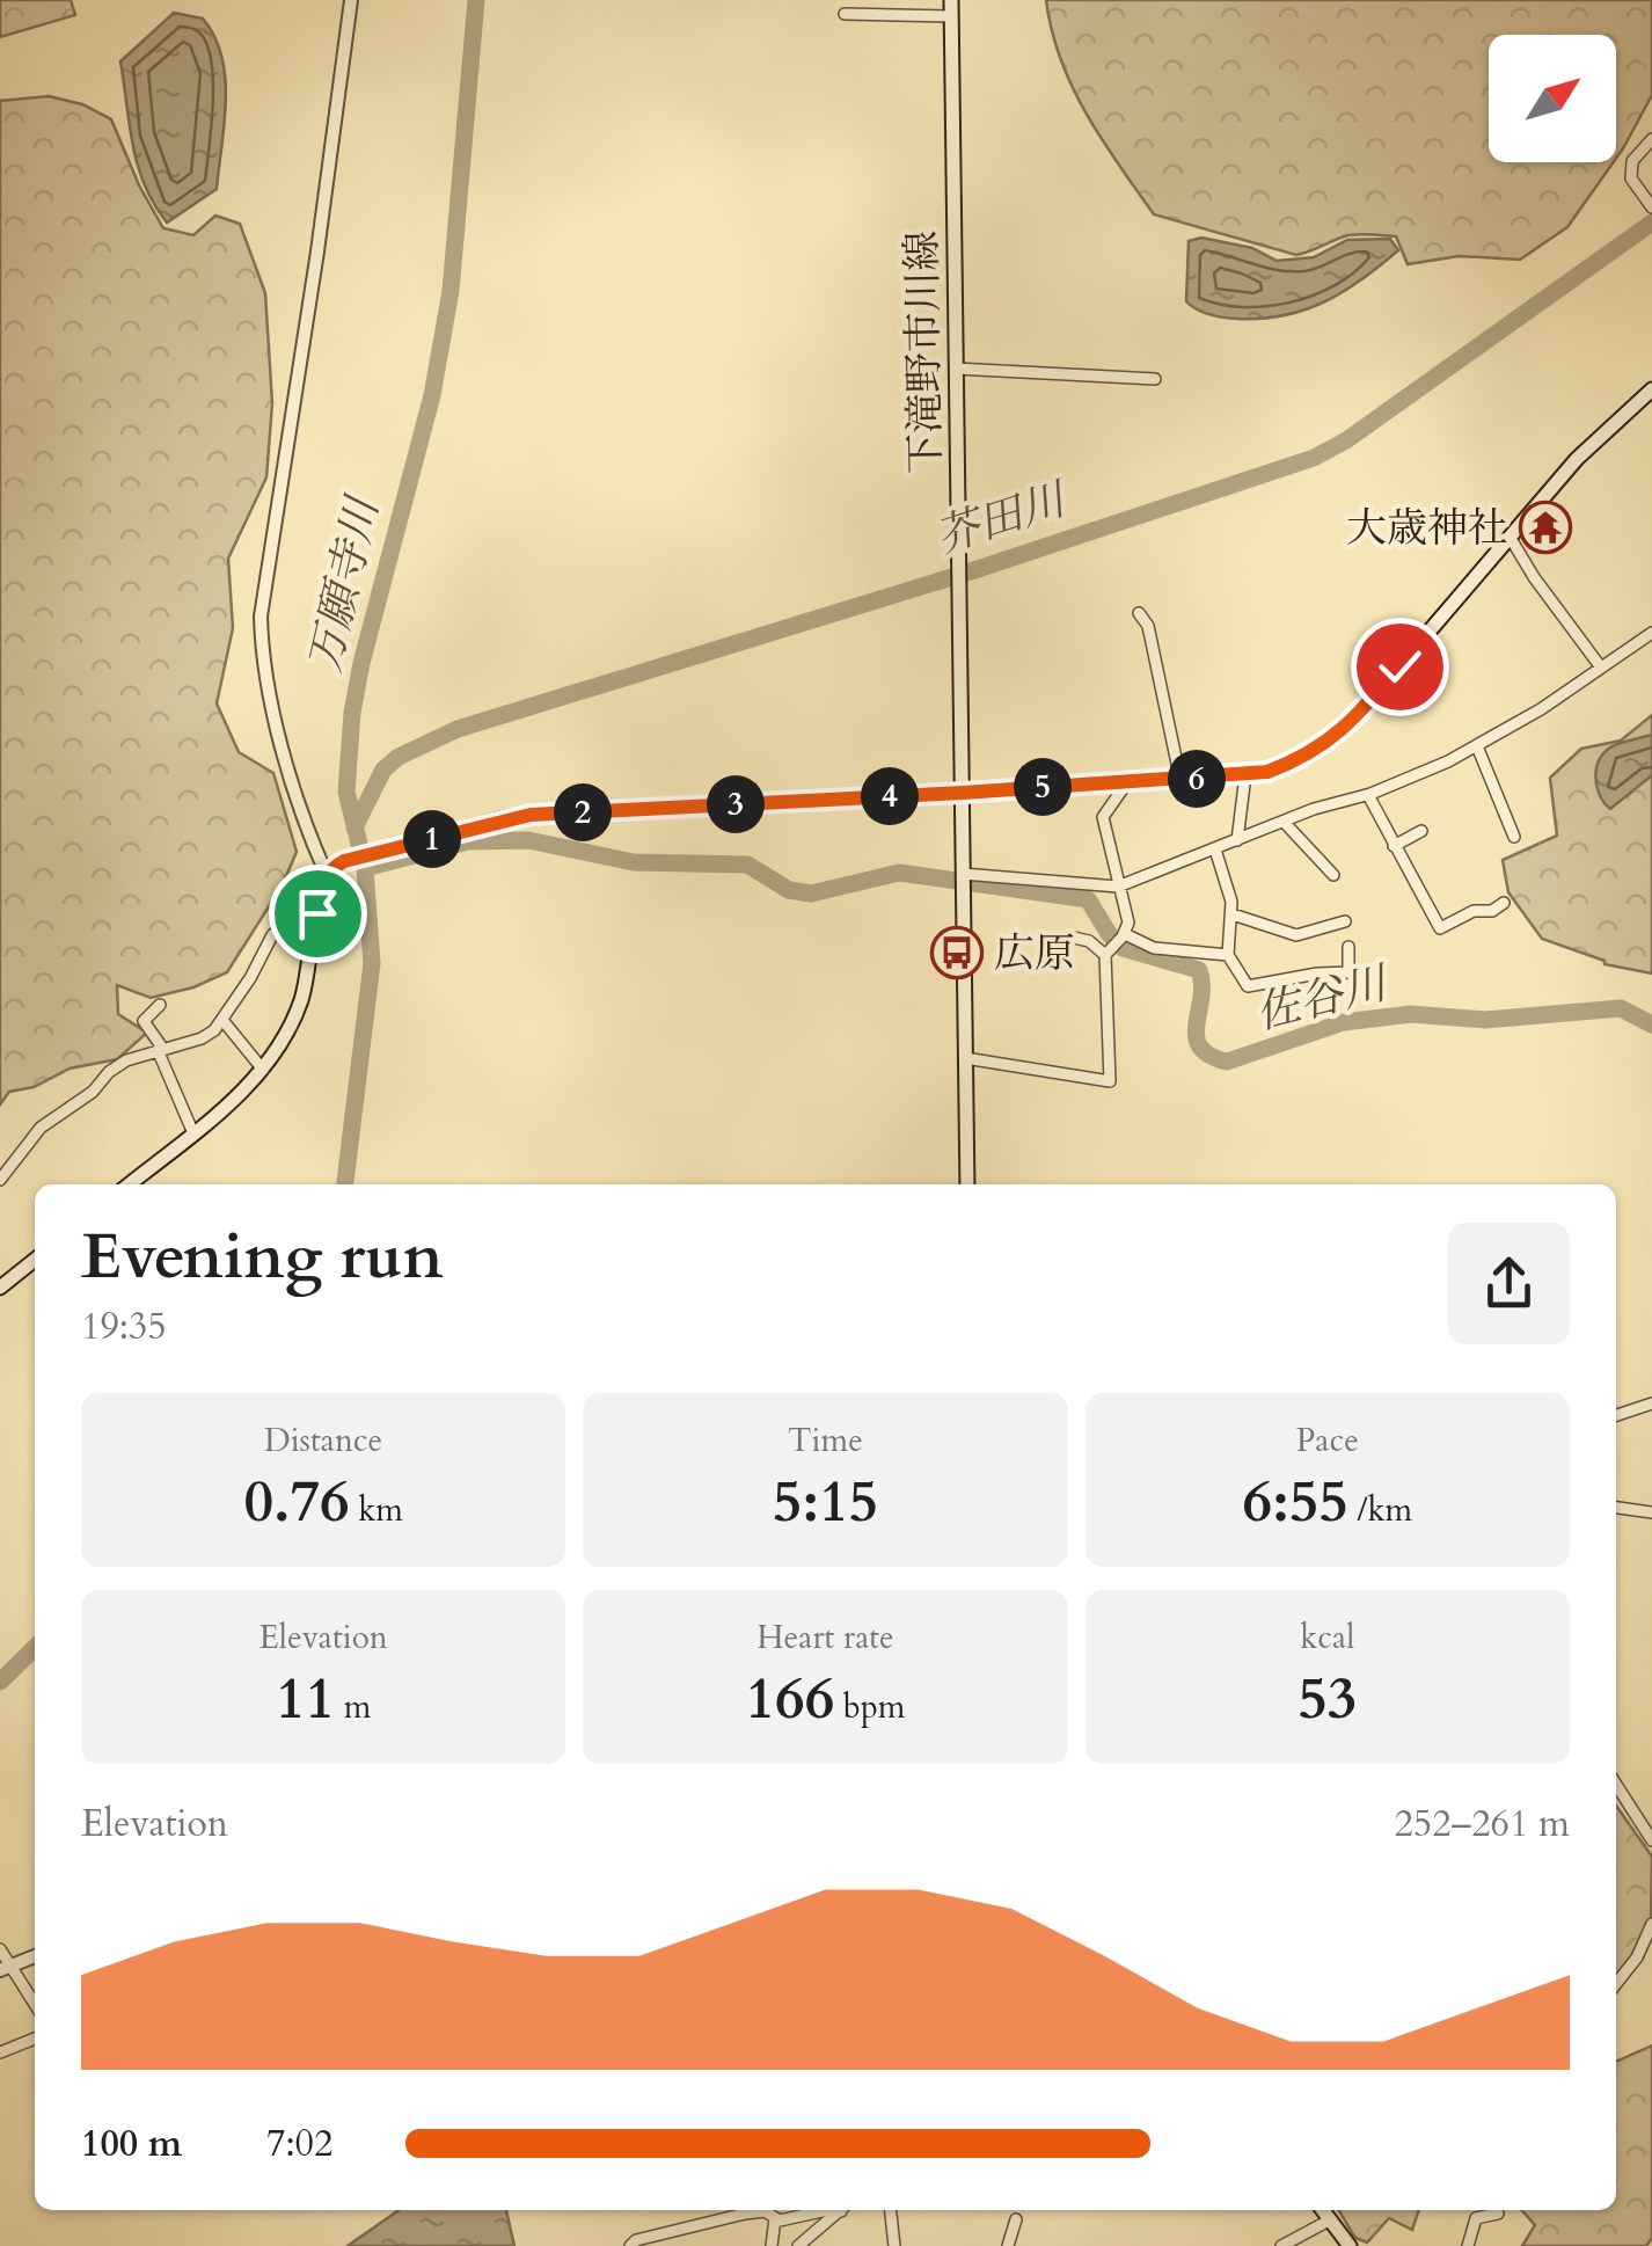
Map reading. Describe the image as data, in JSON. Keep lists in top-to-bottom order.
{
  "streets": {
    "main road": ["下滝野市川線"]
  },
  "water": ["芥田川", "万願寺川", "佐谷川"],
  "places": {
    "temple": ["大歳神社"],
    "bus stop": ["広原"]
  },
  "north": "top right",
  "page": {
    "pins": [
      "6",
      "5",
      "4",
      "3",
      "2",
      "1"
    ],
    "heading": ["Evening run", "19:35"],
    "stats": [
      ["Distance", "0.76 km"],
      ["Time", "5:15"],
      ["Pace", "6:55 /km"],
      ["Elevation", "11 m"],
      ["Heart rate", "166 bpm"],
      ["kcal", "53"]
    ],
    "chart": ["Elevation", "252–261 m"],
    "list": [
      {
        "name": "100 m",
        "note": "7:02"
      }
    ]
  }
}
